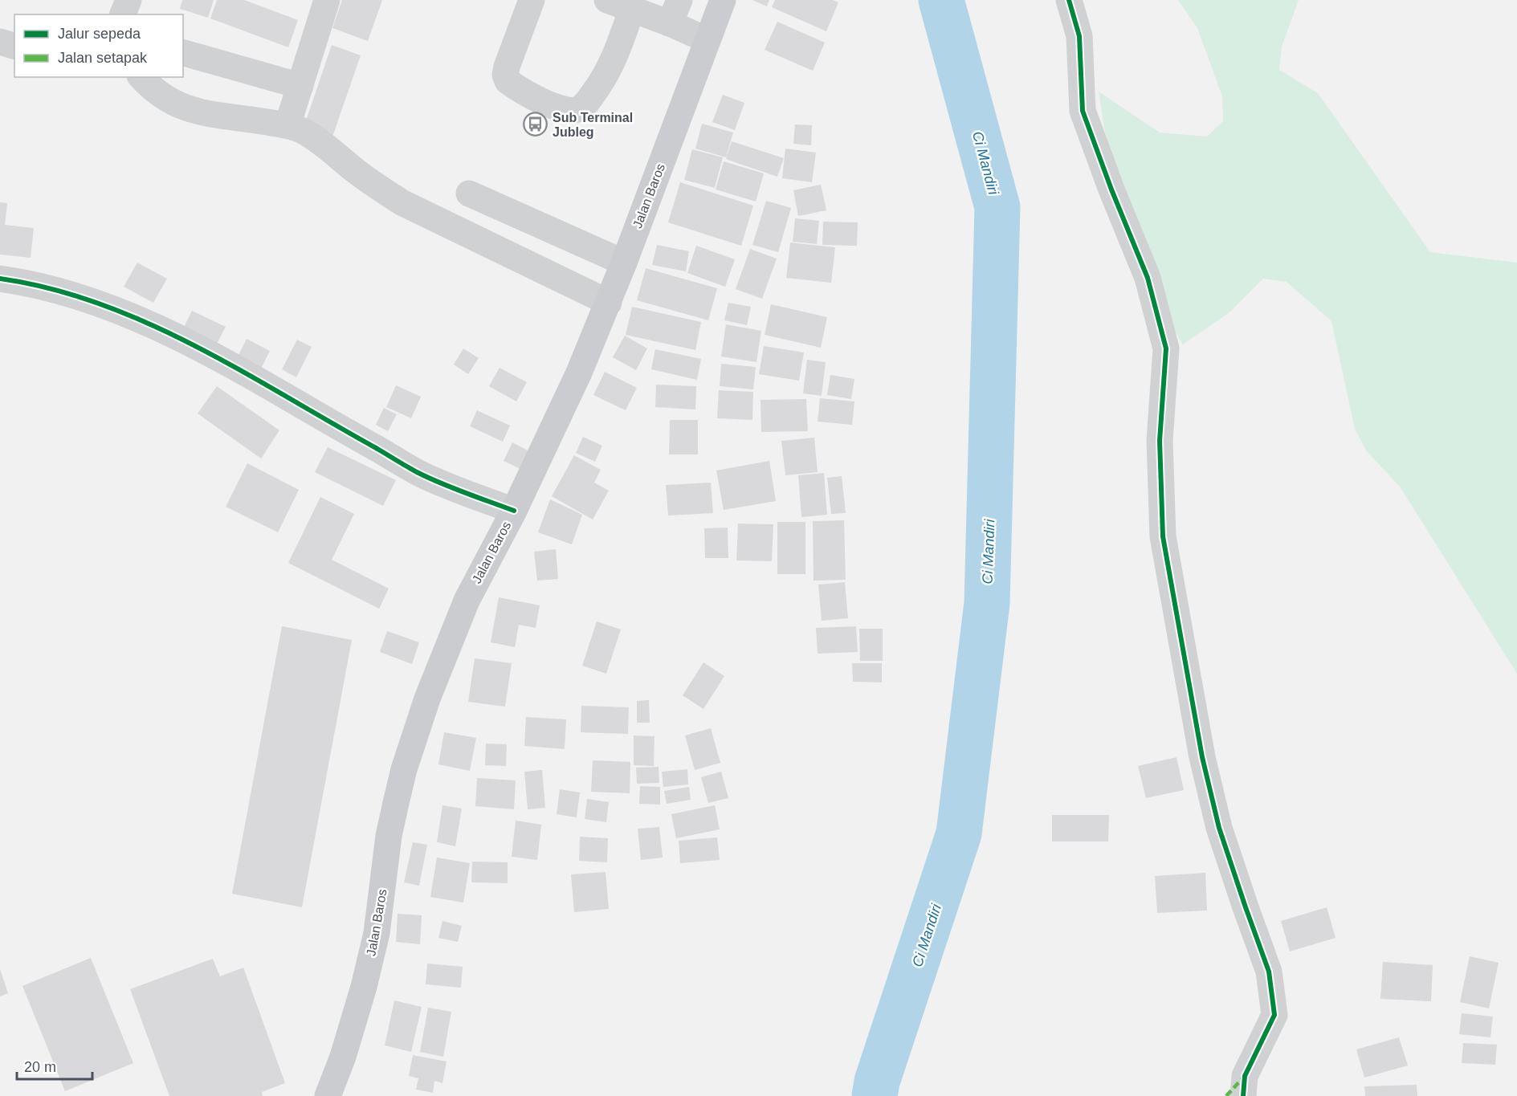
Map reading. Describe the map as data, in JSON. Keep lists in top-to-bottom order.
{
  "streets": {
    "main road": ["Jalan Baros"]
  },
  "water": ["Ci Mandiri"],
  "places": {
    "bus stop": ["Sub Terminal Jubleg"]
  },
  "legend": ["Jalur sepeda", "Jalan setapak"],
  "scale_bar": "20 m"
}
